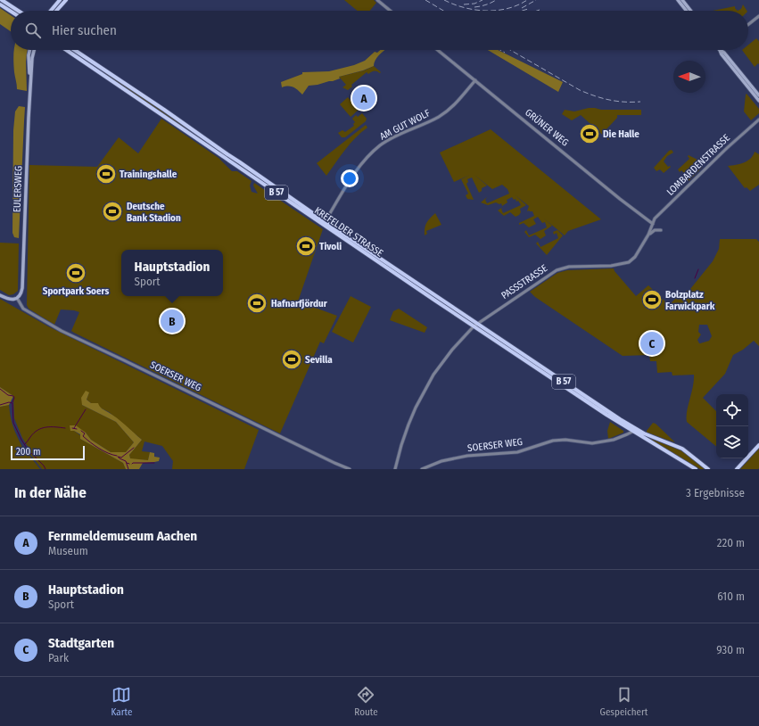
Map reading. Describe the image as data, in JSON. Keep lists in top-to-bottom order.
{
  "streets": {
    "main road": ["EULERSWEG", "B 57", "KREFELDER STRASSE"],
    "street": [
      "AM GUT WOLF",
      "GRÜNER WEG",
      "LOMBARDENSTRASSE",
      "PASSSTRASSE",
      "SOERSER WEG"
    ]
  },
  "crossings": [
    ["AM GUT WOLF", "GRÜNER WEG"],
    ["AM GUT WOLF", "KREFELDER STRASSE"],
    ["GRÜNER WEG", "LOMBARDENSTRASSE"],
    ["GRÜNER WEG", "PASSSTRASSE"],
    ["LOMBARDENSTRASSE", "PASSSTRASSE"],
    ["EULERSWEG", "SOERSER WEG"],
    ["KREFELDER STRASSE", "PASSSTRASSE"],
    ["KREFELDER STRASSE", "SOERSER WEG"]
  ],
  "places": {
    "sports": [
      "Die Halle",
      "Trainingshalle",
      "Deutsche Bank Stadion",
      "Tivoli",
      "Sportpark Soers",
      "Bolzplatz Farwickpark",
      "Hafnarfjördur",
      "Sevilla"
    ]
  },
  "scale_bar": "200 m",
  "north": "left",
  "page": {
    "search": "Hier suchen",
    "pins": ["A", "B", "C"],
    "popup": ["Hauptstadion", "Sport"],
    "scale": "200 m",
    "heading": ["In der Nähe", "3 Ergebnisse"],
    "list": [
      {
        "mark": "A",
        "name": "Fernmeldemuseum Aachen",
        "note": "Museum",
        "value": "220 m"
      },
      {
        "mark": "B",
        "name": "Hauptstadion",
        "note": "Sport",
        "value": "610 m"
      },
      {
        "mark": "C",
        "name": "Stadtgarten",
        "note": "Park",
        "value": "930 m"
      }
    ],
    "nav": ["Karte", "Route", "Gespeichert"]
  }
}
